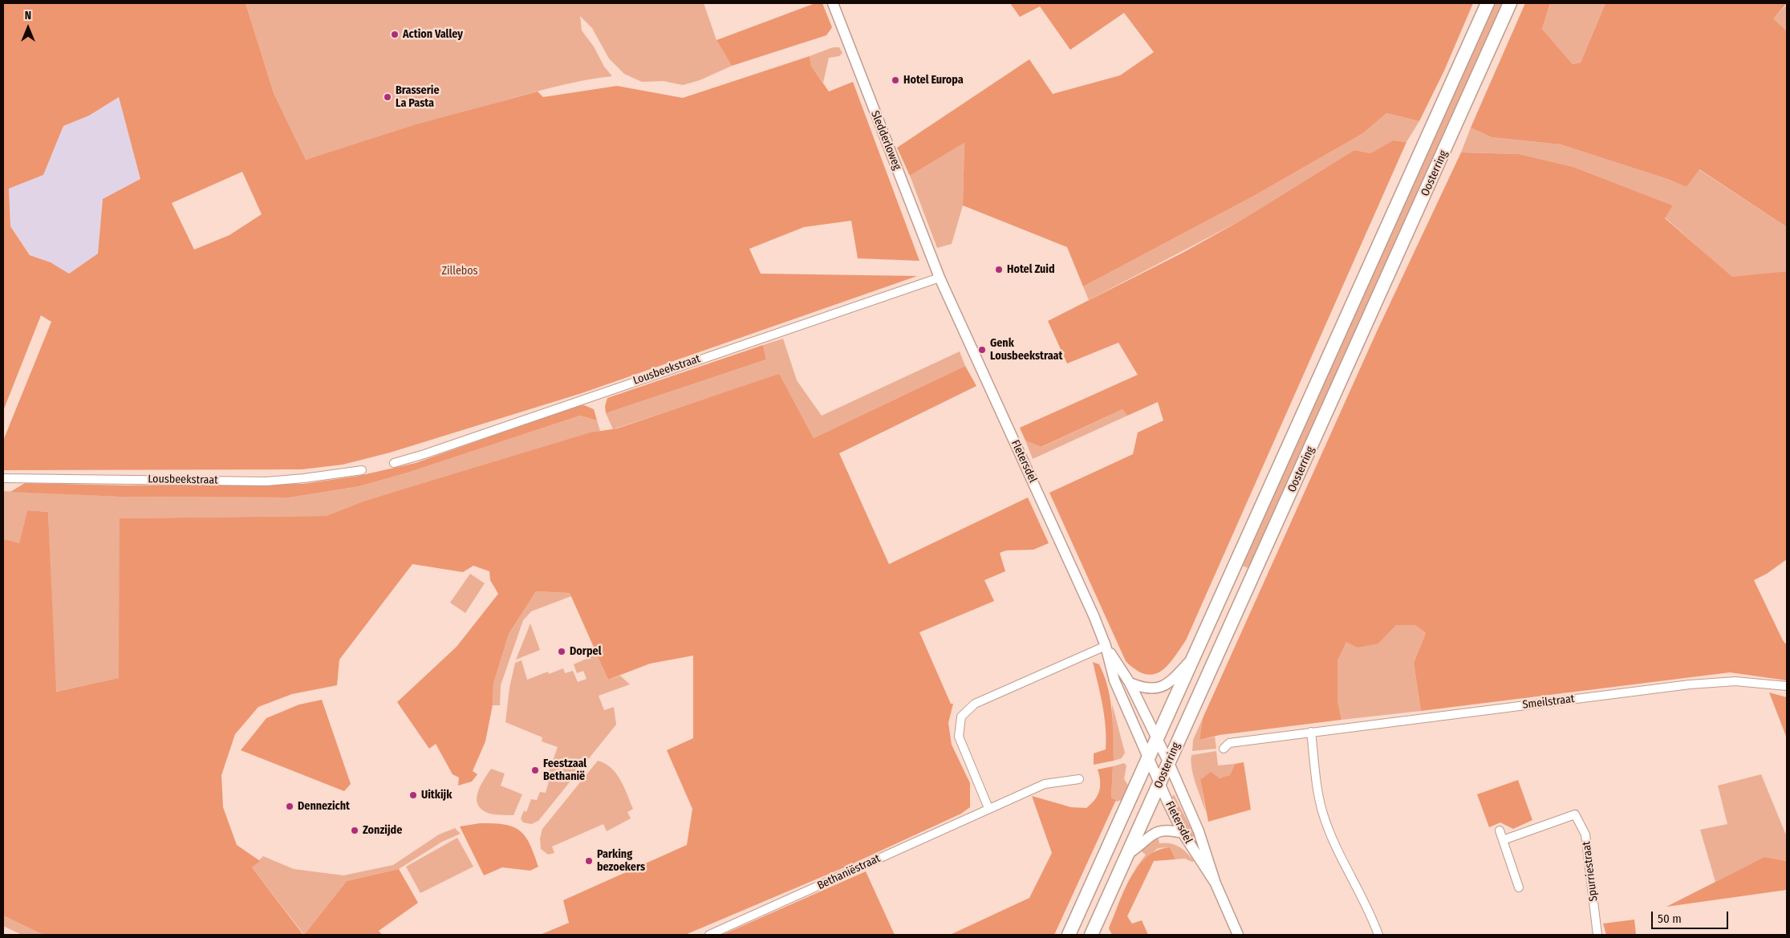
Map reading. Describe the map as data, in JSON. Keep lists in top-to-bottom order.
{
  "streets": {
    "main road": ["Oosterring"],
    "street": [
      "Sledderloweg",
      "Lousbeekstraat",
      "Fletersdel",
      "Smeilstraat",
      "Spurriestraat",
      "Bethaniëstraat"
    ]
  },
  "crossings": [
    ["Sledderloweg", "Lousbeekstraat"],
    ["Sledderloweg", "Fletersdel"],
    ["Oosterring", "Fletersdel"],
    ["Lousbeekstraat", "Fletersdel"]
  ],
  "parks": ["Zillebos"],
  "places": [
    "Action Valley",
    "Hotel Europa",
    "Brasserie La Pasta",
    "Hotel Zuid",
    "Genk Lousbeekstraat",
    "Dorpel",
    "Feestzaal Bethanië",
    "Uitkijk",
    "Dennezicht",
    "Zonzijde",
    "Parking bezoekers"
  ],
  "scale_bar": "50 m",
  "north": "top"
}
